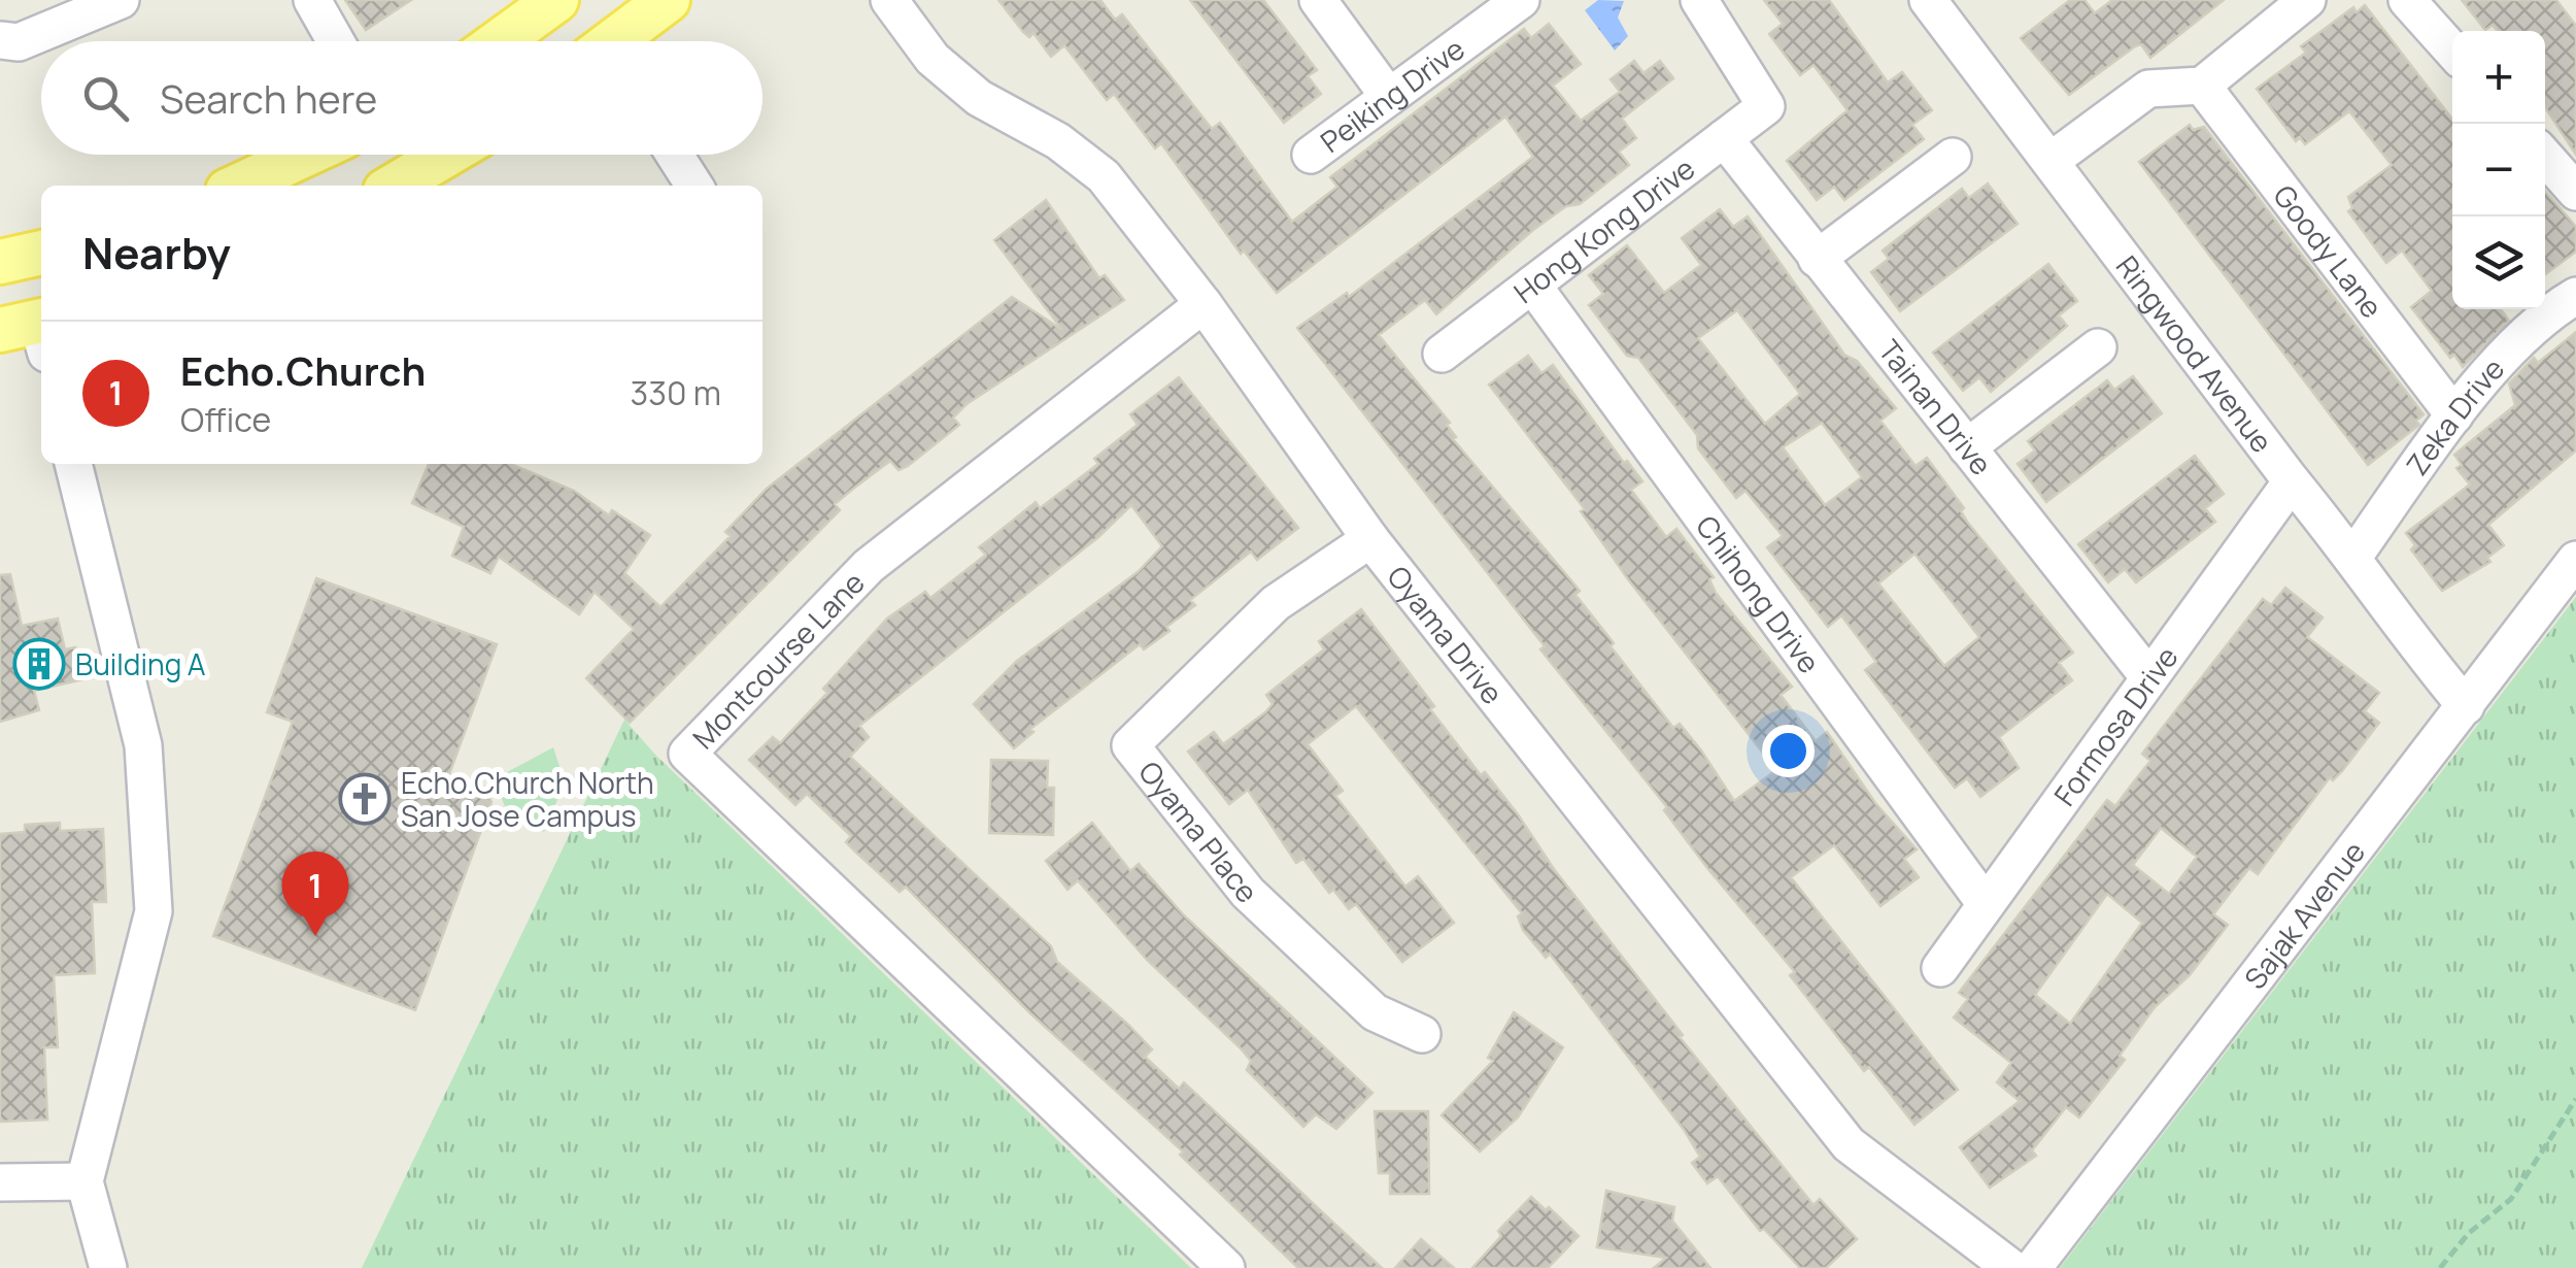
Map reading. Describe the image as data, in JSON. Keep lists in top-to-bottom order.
{
  "streets": {
    "street": [
      "Peiking Drive",
      "Hong Kong Drive",
      "Goody Lane",
      "Ringwood Avenue",
      "Tainan Drive",
      "Zeka Drive",
      "Chihong Drive",
      "Oyama Drive",
      "Montcourse Lane",
      "Formosa Drive",
      "Oyama Place",
      "Sajak Avenue"
    ]
  },
  "crossings": [
    ["Hong Kong Drive", "Tainan Drive"],
    ["Hong Kong Drive", "Chihong Drive"],
    ["Goody Lane", "Zeka Drive"],
    ["Ringwood Avenue", "Zeka Drive"],
    ["Ringwood Avenue", "Formosa Drive"],
    ["Ringwood Avenue", "Sajak Avenue"],
    ["Tainan Drive", "Formosa Drive"],
    ["Chihong Drive", "Formosa Drive"],
    ["Oyama Drive", "Montcourse Lane"],
    ["Oyama Drive", "Oyama Place"]
  ],
  "places": {
    "building": ["Building A"],
    "church": ["Echo.Church North San Jose Campus"]
  },
  "page": {
    "map_buttons": ["+", "−"],
    "search": "Search here",
    "heading": "Nearby",
    "list": [
      {
        "mark": "1",
        "name": "Echo.Church",
        "note": "Office",
        "value": "330 m"
      }
    ],
    "pins": "1"
  }
}
